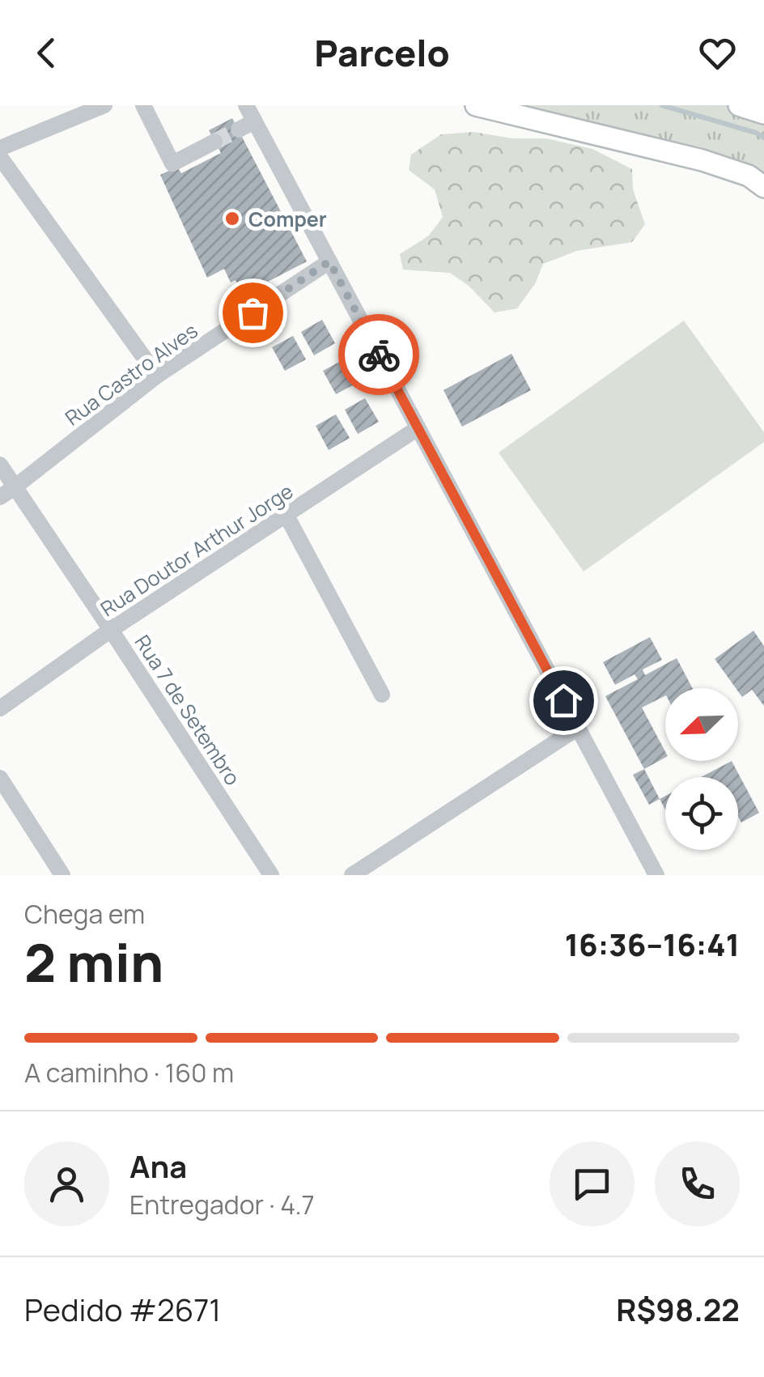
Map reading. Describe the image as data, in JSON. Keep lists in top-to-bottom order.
{
  "streets": {
    "street": ["Rua Castro Alves", "Rua Doutor Arthur Jorge", "Rua 7 de Setembro"]
  },
  "crossings": [
    ["Rua Castro Alves", "Rua 7 de Setembro"],
    ["Rua Doutor Arthur Jorge", "Rua 7 de Setembro"]
  ],
  "places": ["Comper"],
  "north": "bottom left",
  "page": {
    "header": "Parcelo",
    "heading": ["2 min", "Chega em", "16:36–16:41"],
    "panel": [
      "Ana",
      "Entregador · 4.7",
      "Pedido #2671",
      "R$98.22"
    ],
    "bar": "A caminho · 160 m"
  }
}
